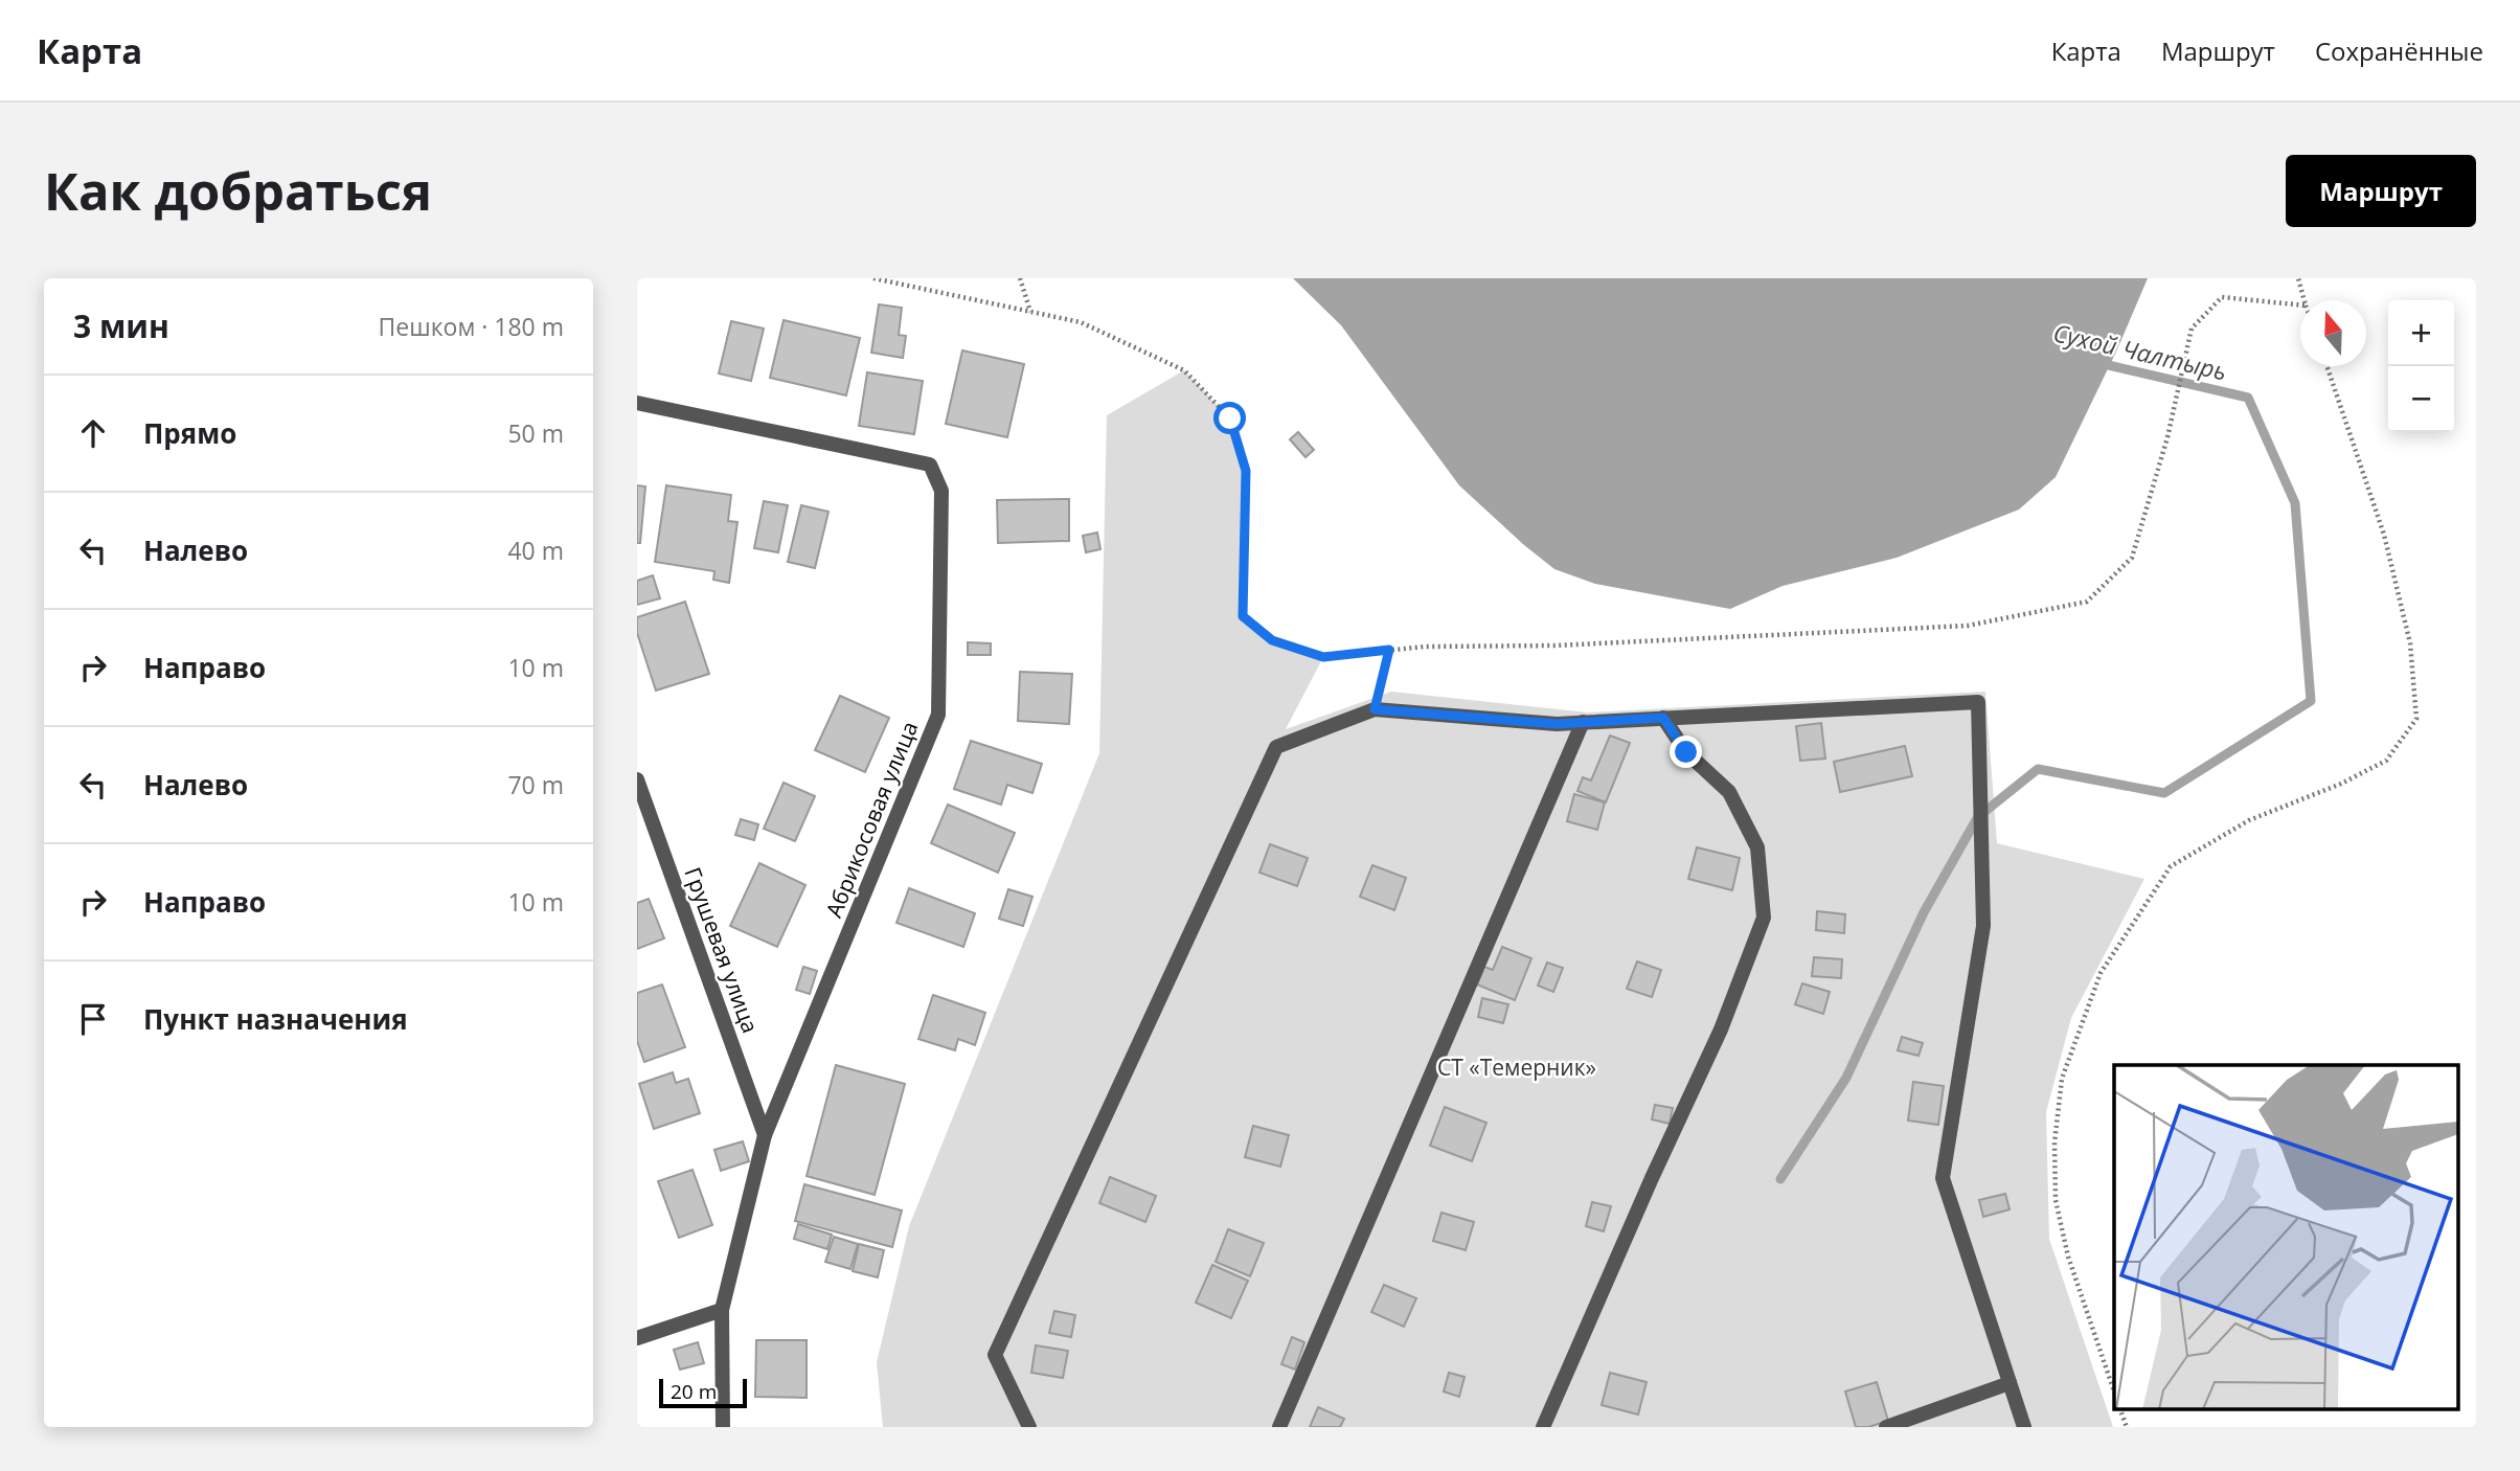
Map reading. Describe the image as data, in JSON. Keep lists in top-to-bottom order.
{
  "streets": {
    "street": ["Абрикосовая улица", "Грушевая улица"]
  },
  "crossings": [
    ["Абрикосовая улица", "Грушевая улица"]
  ],
  "water": ["Сухой Чалтырь"],
  "parks": ["СТ «Темерник»"],
  "scale_bar": "20 m",
  "north": "top",
  "page": {
    "header": "Карта",
    "nav": ["Карта", "Маршрут", "Сохранённые"],
    "buttons": "Маршрут",
    "title": "Как добраться",
    "heading": ["3 мин", "Пешком · 180 m"],
    "map_buttons": ["+", "−"],
    "list": [
      ["Прямо", "50 m"],
      ["Налево", "40 m"],
      ["Направо", "10 m"],
      ["Налево", "70 m"],
      ["Направо", "10 m"],
      "Пункт назначения"
    ],
    "scale": "20 m"
  }
}
